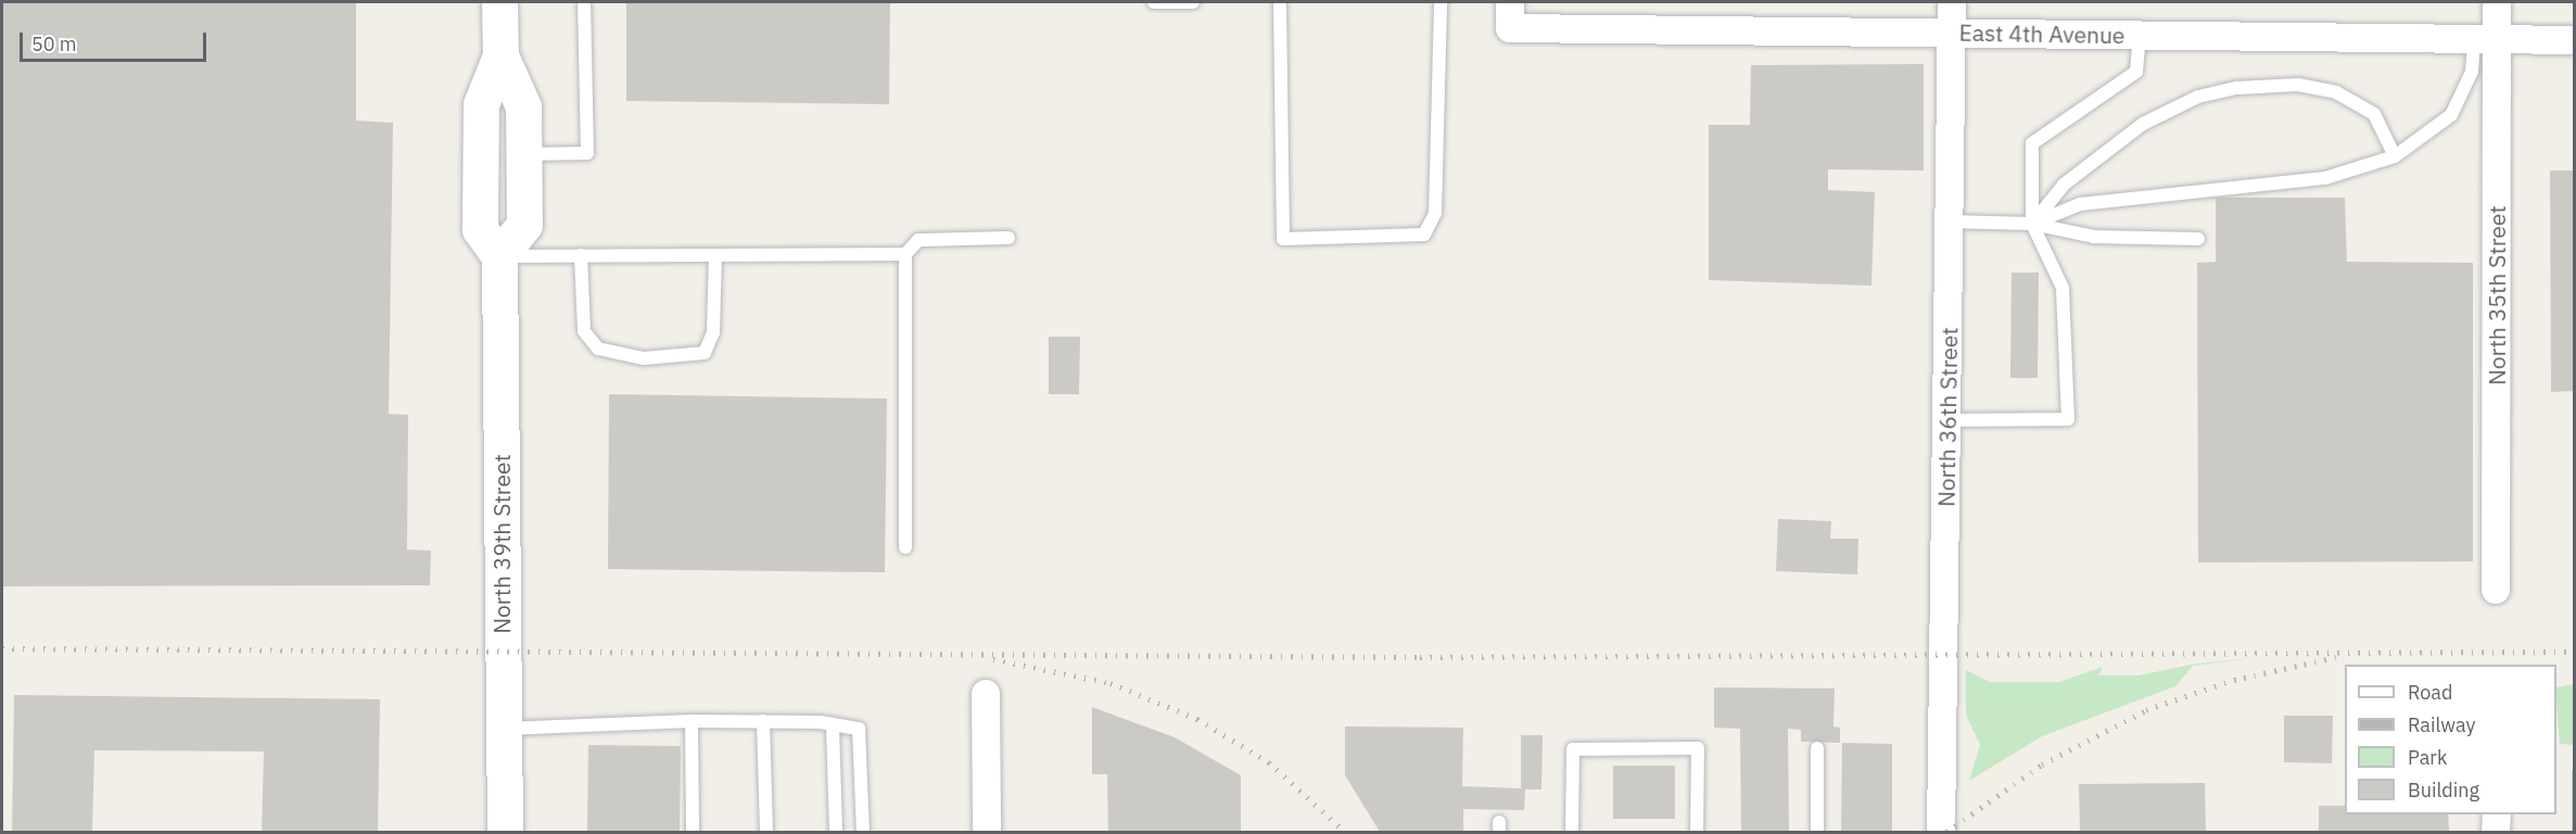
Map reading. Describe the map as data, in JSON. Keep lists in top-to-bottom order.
{
  "streets": {
    "main road": ["North 39th Street"],
    "street": ["East 4th Avenue", "North 35th Street", "North 36th Street"]
  },
  "crossings": [
    ["East 4th Avenue", "North 35th Street"],
    ["East 4th Avenue", "North 36th Street"]
  ],
  "legend": [
    "Road",
    "Railway",
    "Park",
    "Building"
  ],
  "scale_bar": "50 m"
}
